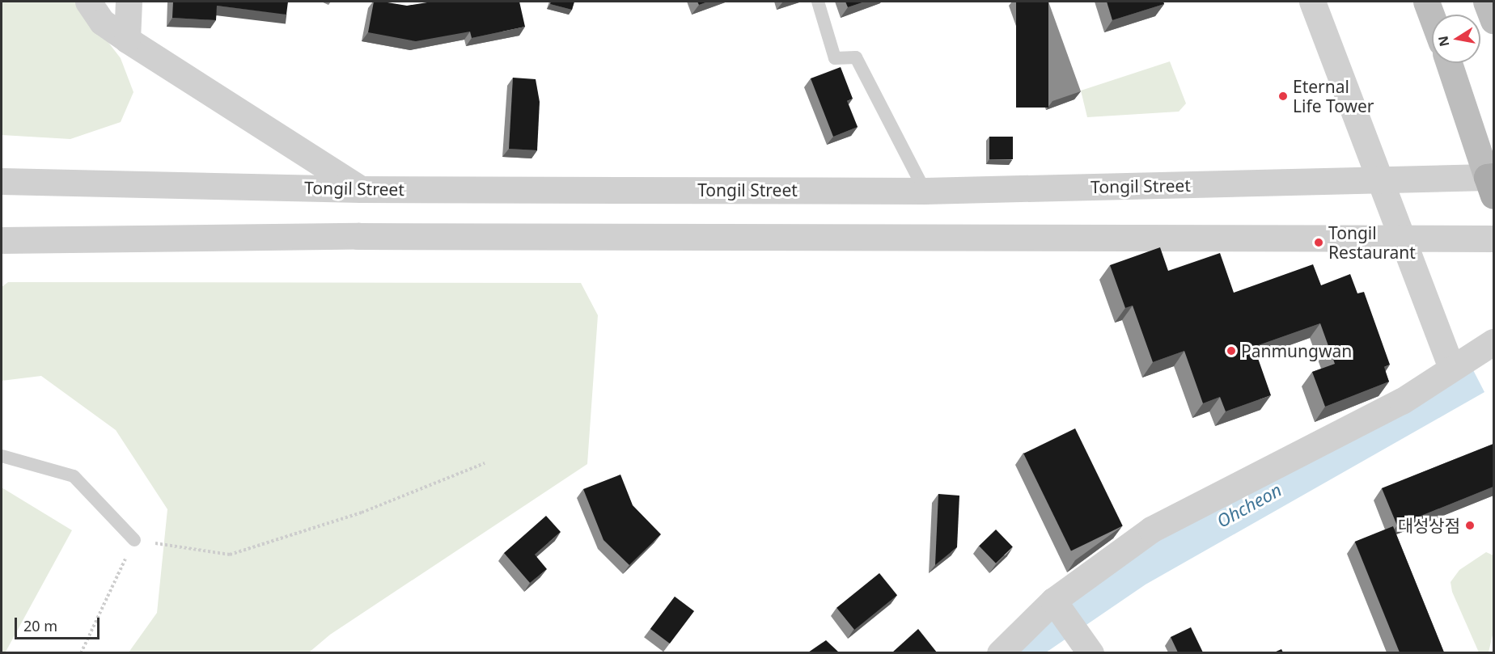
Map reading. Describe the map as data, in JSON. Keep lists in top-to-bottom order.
{
  "streets": {
    "street": ["Tongil Street"]
  },
  "water": ["Ohcheon"],
  "places": [
    "Eternal Life Tower",
    "Tongil Restaurant",
    "Panmungwan",
    "대성상점"
  ],
  "scale_bar": "20 m",
  "north": "left"
}
